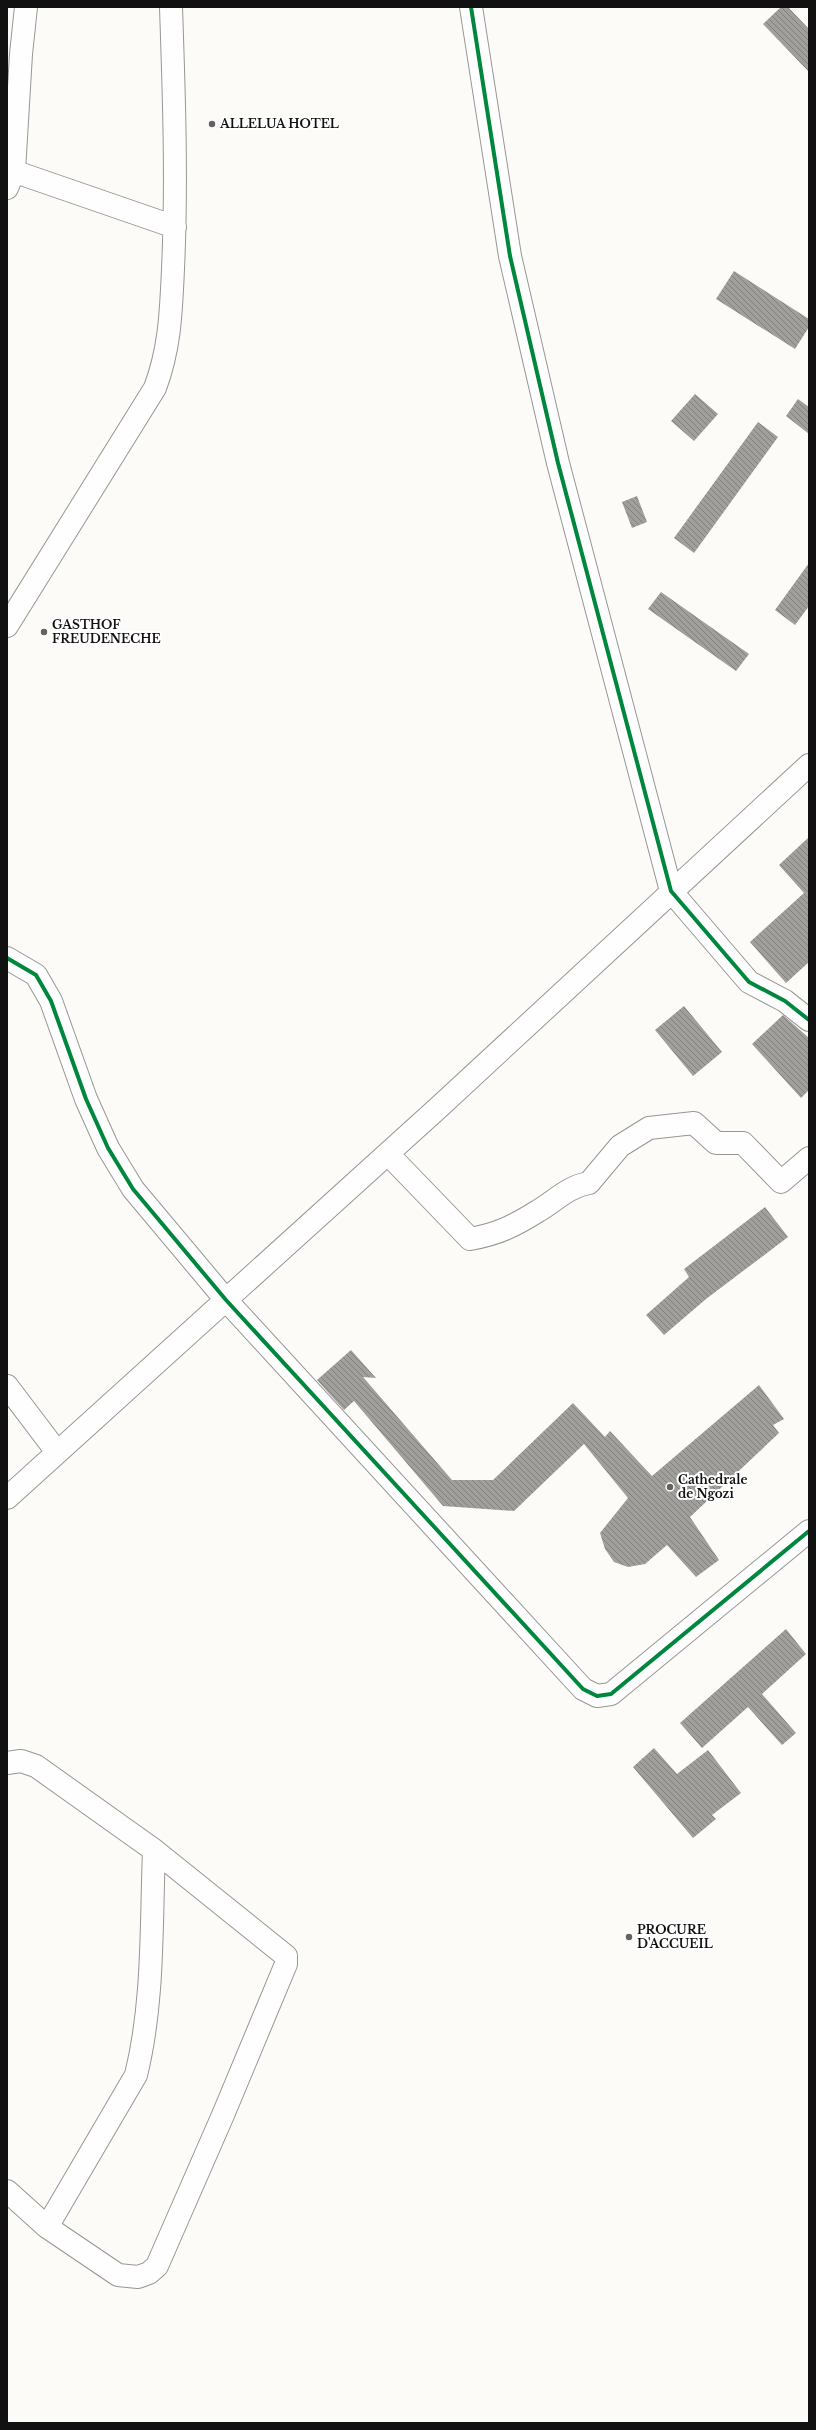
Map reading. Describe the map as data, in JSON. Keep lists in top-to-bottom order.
{
  "places": [
    "ALLELUA HOTEL",
    "GASTHOF FREUDENECHE",
    "Cathedrale de Ngozi",
    "PROCURE D'ACCUEIL"
  ]
}
